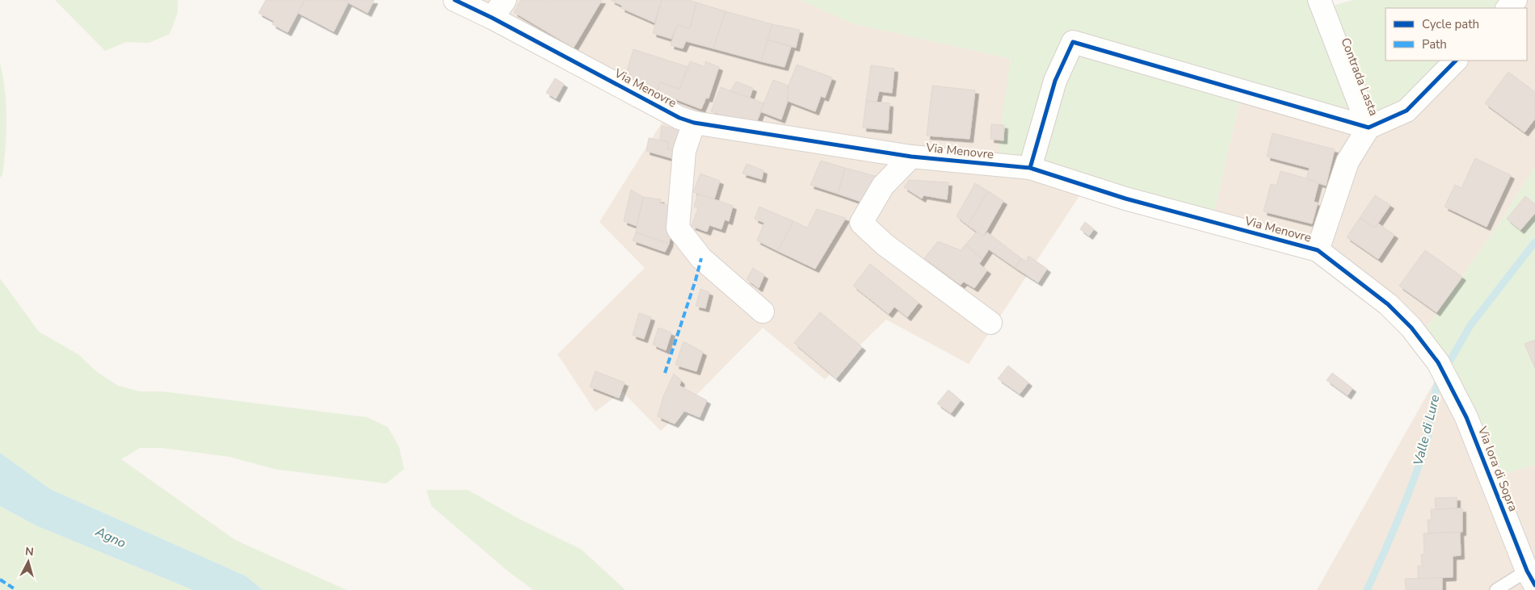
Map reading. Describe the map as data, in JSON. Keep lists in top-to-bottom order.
{
  "streets": {
    "street": ["Contrada Lasta", "Via Menovre", "Via lora di Sopra"]
  },
  "crossings": [
    ["Contrada Lasta", "Via Menovre"],
    ["Via Menovre", "Via lora di Sopra"]
  ],
  "water": ["Valle di Lure", "Agno"],
  "legend": ["Cycle path", "Path"],
  "north": "top"
}
